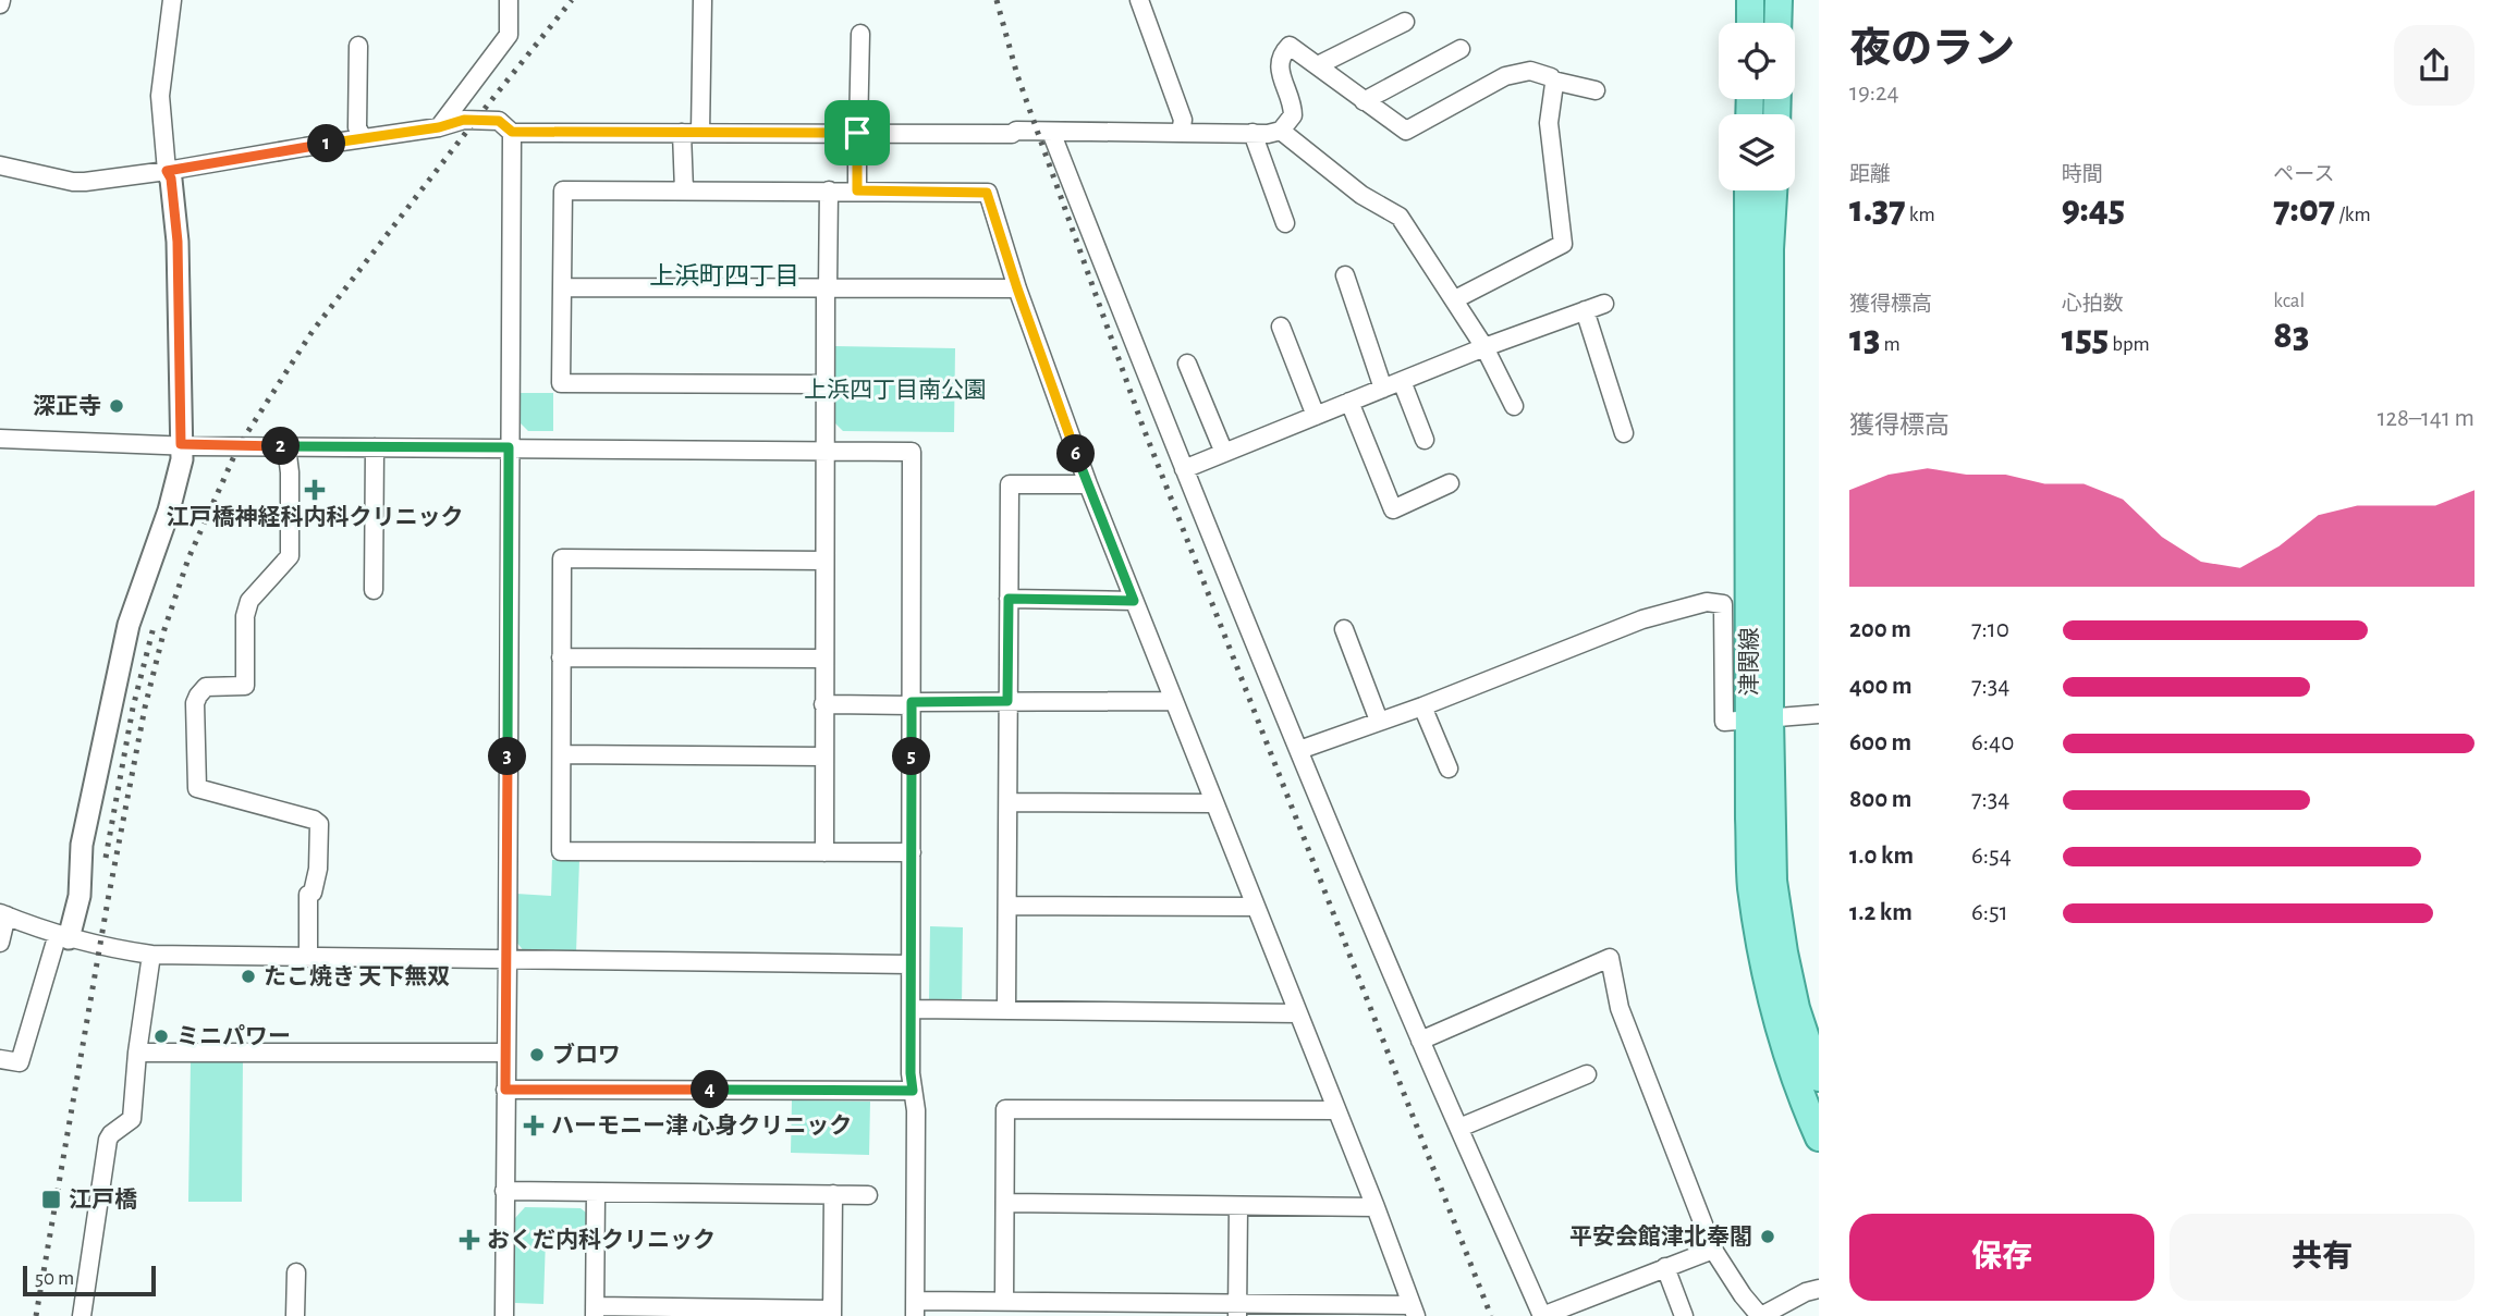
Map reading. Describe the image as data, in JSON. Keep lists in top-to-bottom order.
{
  "streets": {
    "main road": ["津関線"]
  },
  "districts": ["上浜町四丁目"],
  "parks": ["上浜四丁目南公園"],
  "places": {
    "other": [
      "深正寺",
      "たこ焼き 天下無双",
      "ミニパワー",
      "ブロワ",
      "平安会館津北奉閣"
    ],
    "health": ["江戸橋神経科内科クリニック", "ハーモニー津 心身クリニック", "おくだ内科クリニック"],
    "transit": ["江戸橋"]
  },
  "scale_bar": "50 m",
  "page": {
    "heading": ["夜のラン", "19:24"],
    "pins": [
      "1",
      "2",
      "6",
      "3",
      "5",
      "4"
    ],
    "stats": [
      ["距離", "1.37 km"],
      ["時間", "9:45"],
      ["ペース", "7:07 /km"],
      ["獲得標高", "13 m"],
      ["心拍数", "155 bpm"],
      ["kcal", "83"]
    ],
    "chart": ["獲得標高", "128–141 m"],
    "list": [
      {
        "name": "200 m",
        "note": "7:10"
      },
      {
        "name": "400 m",
        "note": "7:34"
      },
      {
        "name": "600 m",
        "note": "6:40"
      },
      {
        "name": "800 m",
        "note": "7:34"
      },
      {
        "name": "1.0 km",
        "note": "6:54"
      },
      {
        "name": "1.2 km",
        "note": "6:51"
      }
    ],
    "buttons": ["保存", "共有"],
    "scale": "50 m"
  }
}
